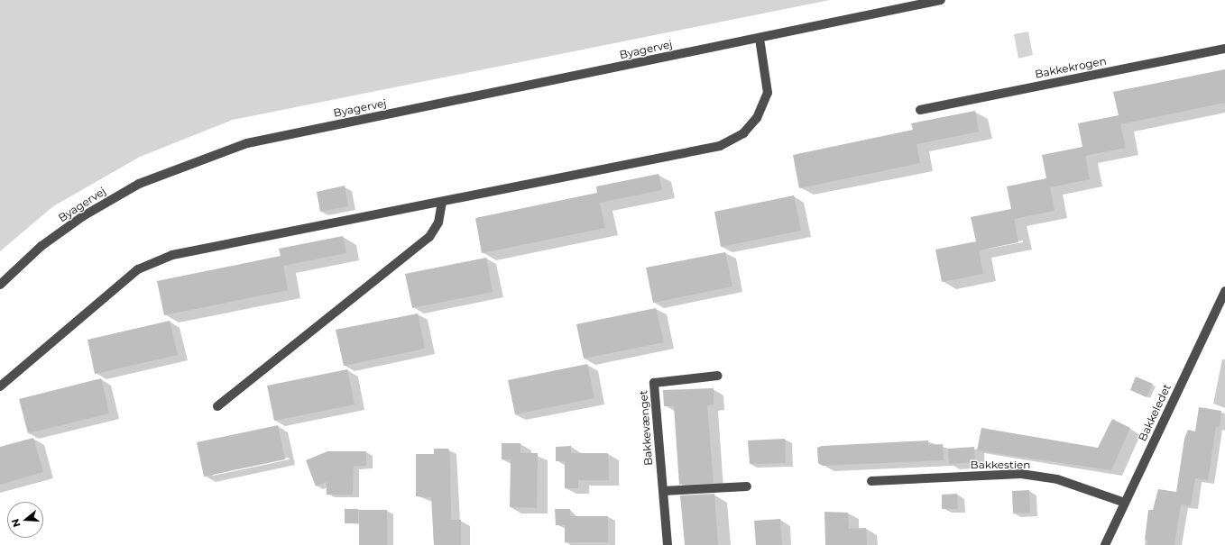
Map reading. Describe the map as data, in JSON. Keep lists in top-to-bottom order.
{
  "streets": {
    "street": [
      "Byagervej",
      "Bakkekrogen",
      "Bakkeledet",
      "Bakkevænget",
      "Bakkestien"
    ]
  },
  "crossings": [
    ["Bakkeledet", "Bakkestien"]
  ],
  "north": "left"
}
